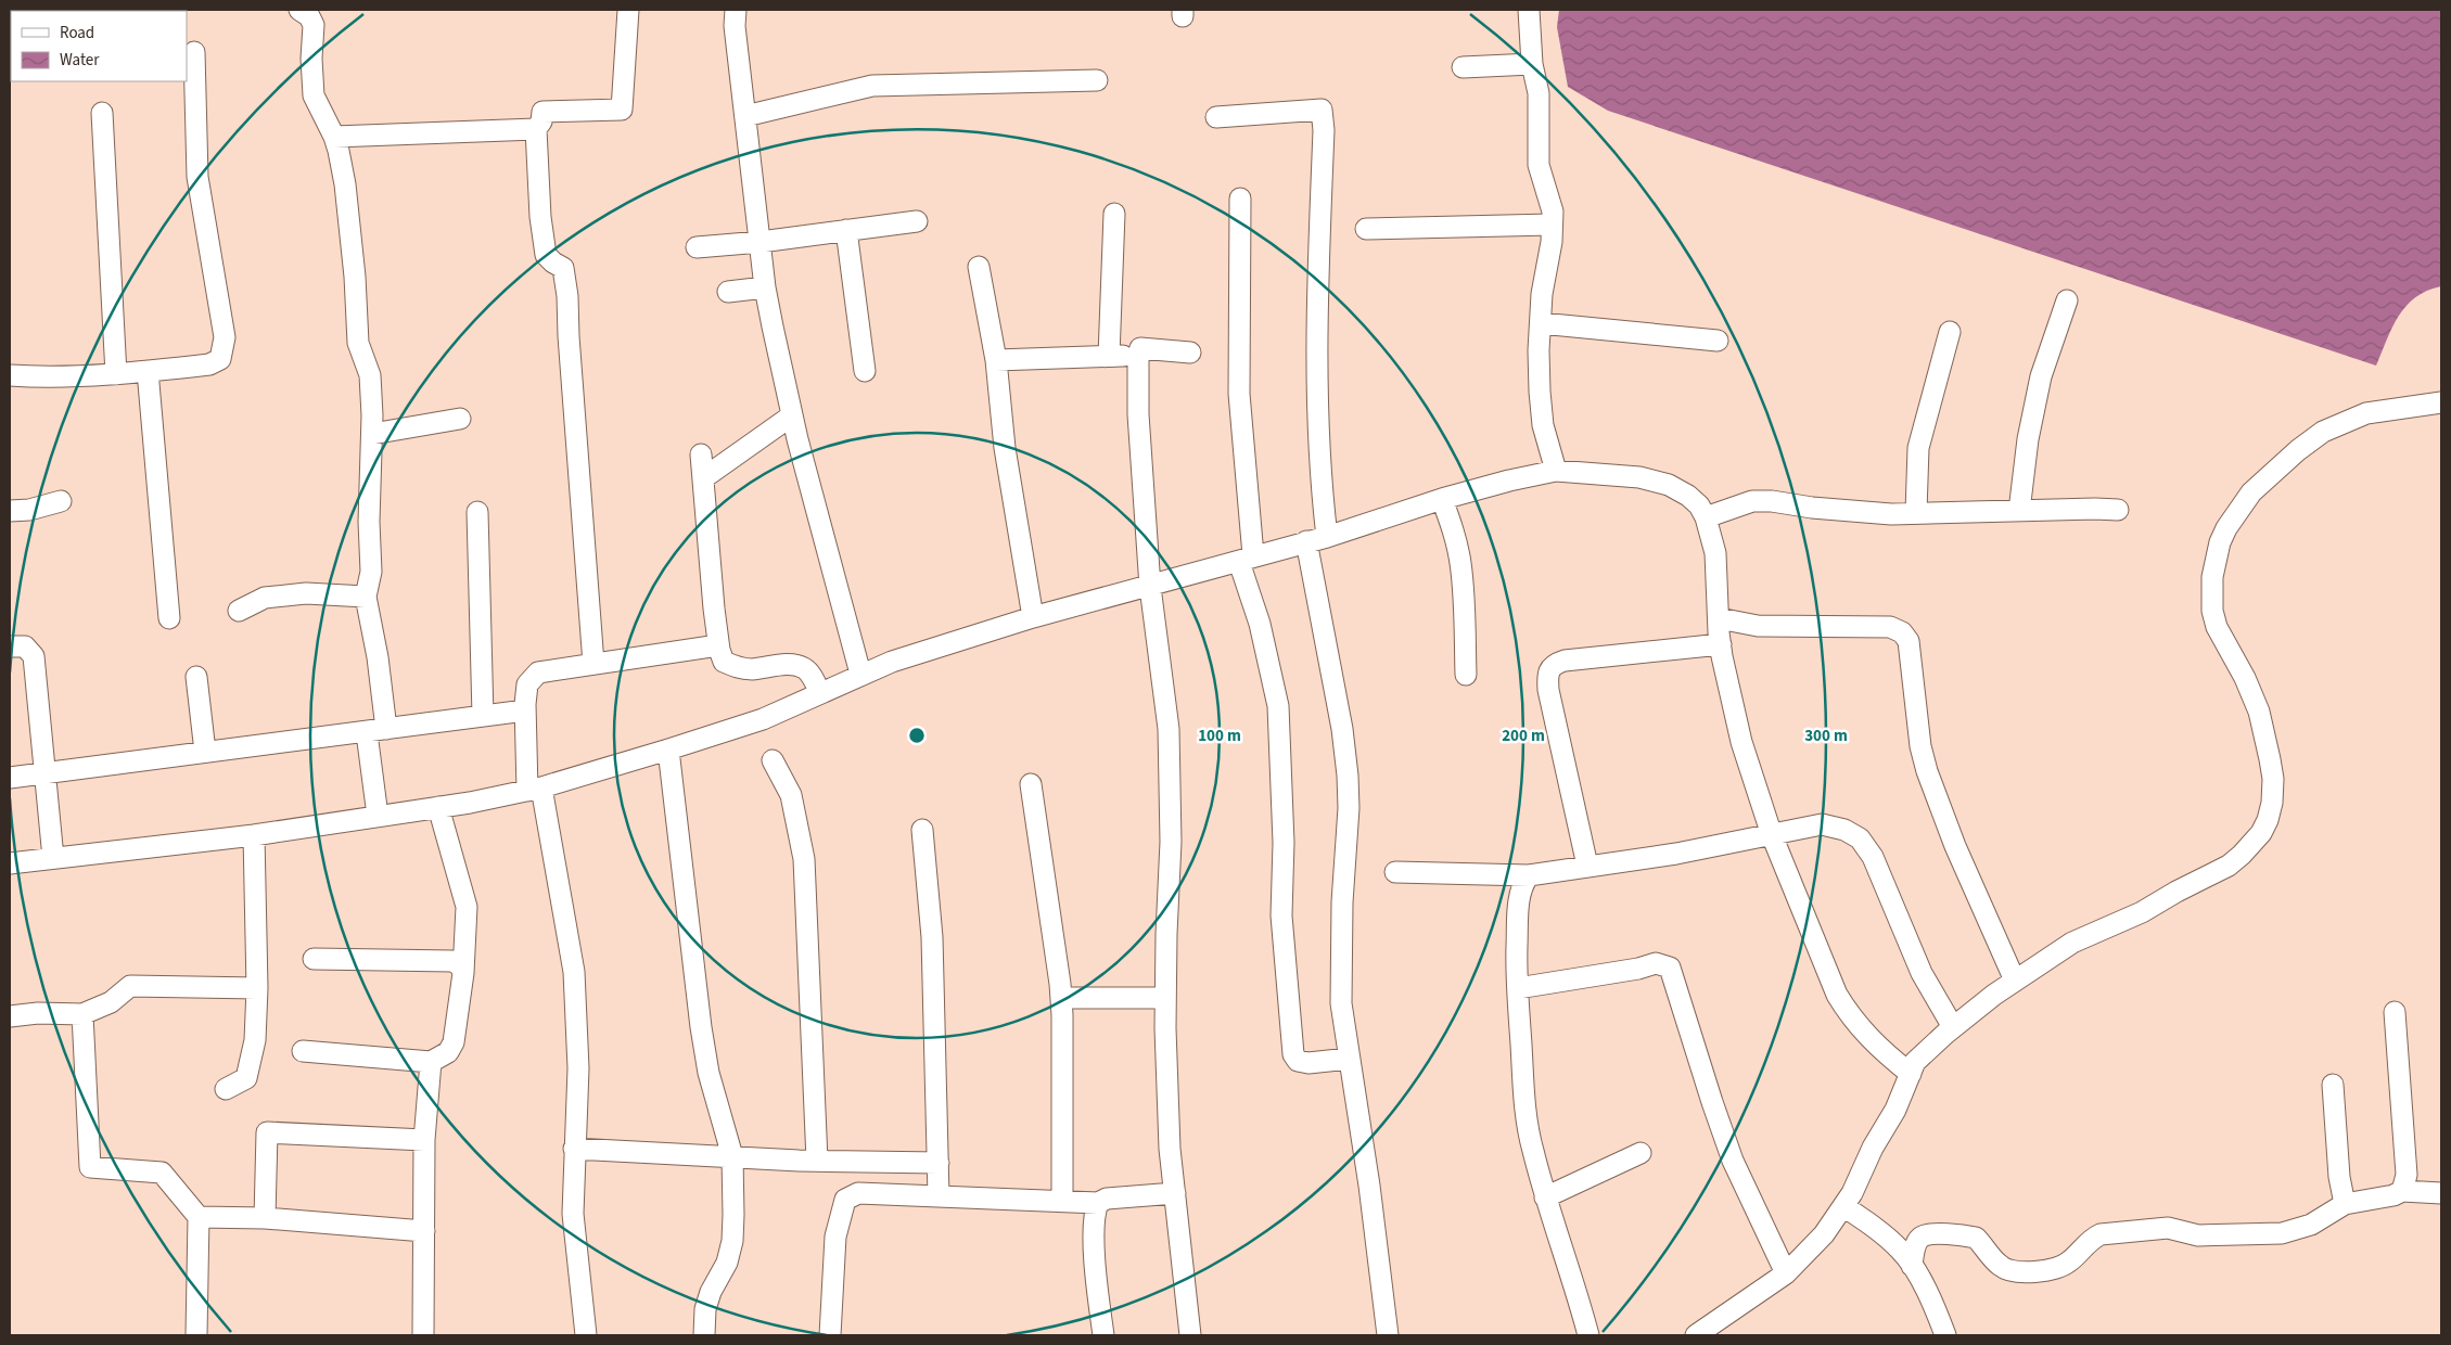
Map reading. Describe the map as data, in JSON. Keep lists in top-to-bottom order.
{
  "legend": ["Road", "Water"],
  "rings": ["100 m", "200 m", "300 m"]
}
